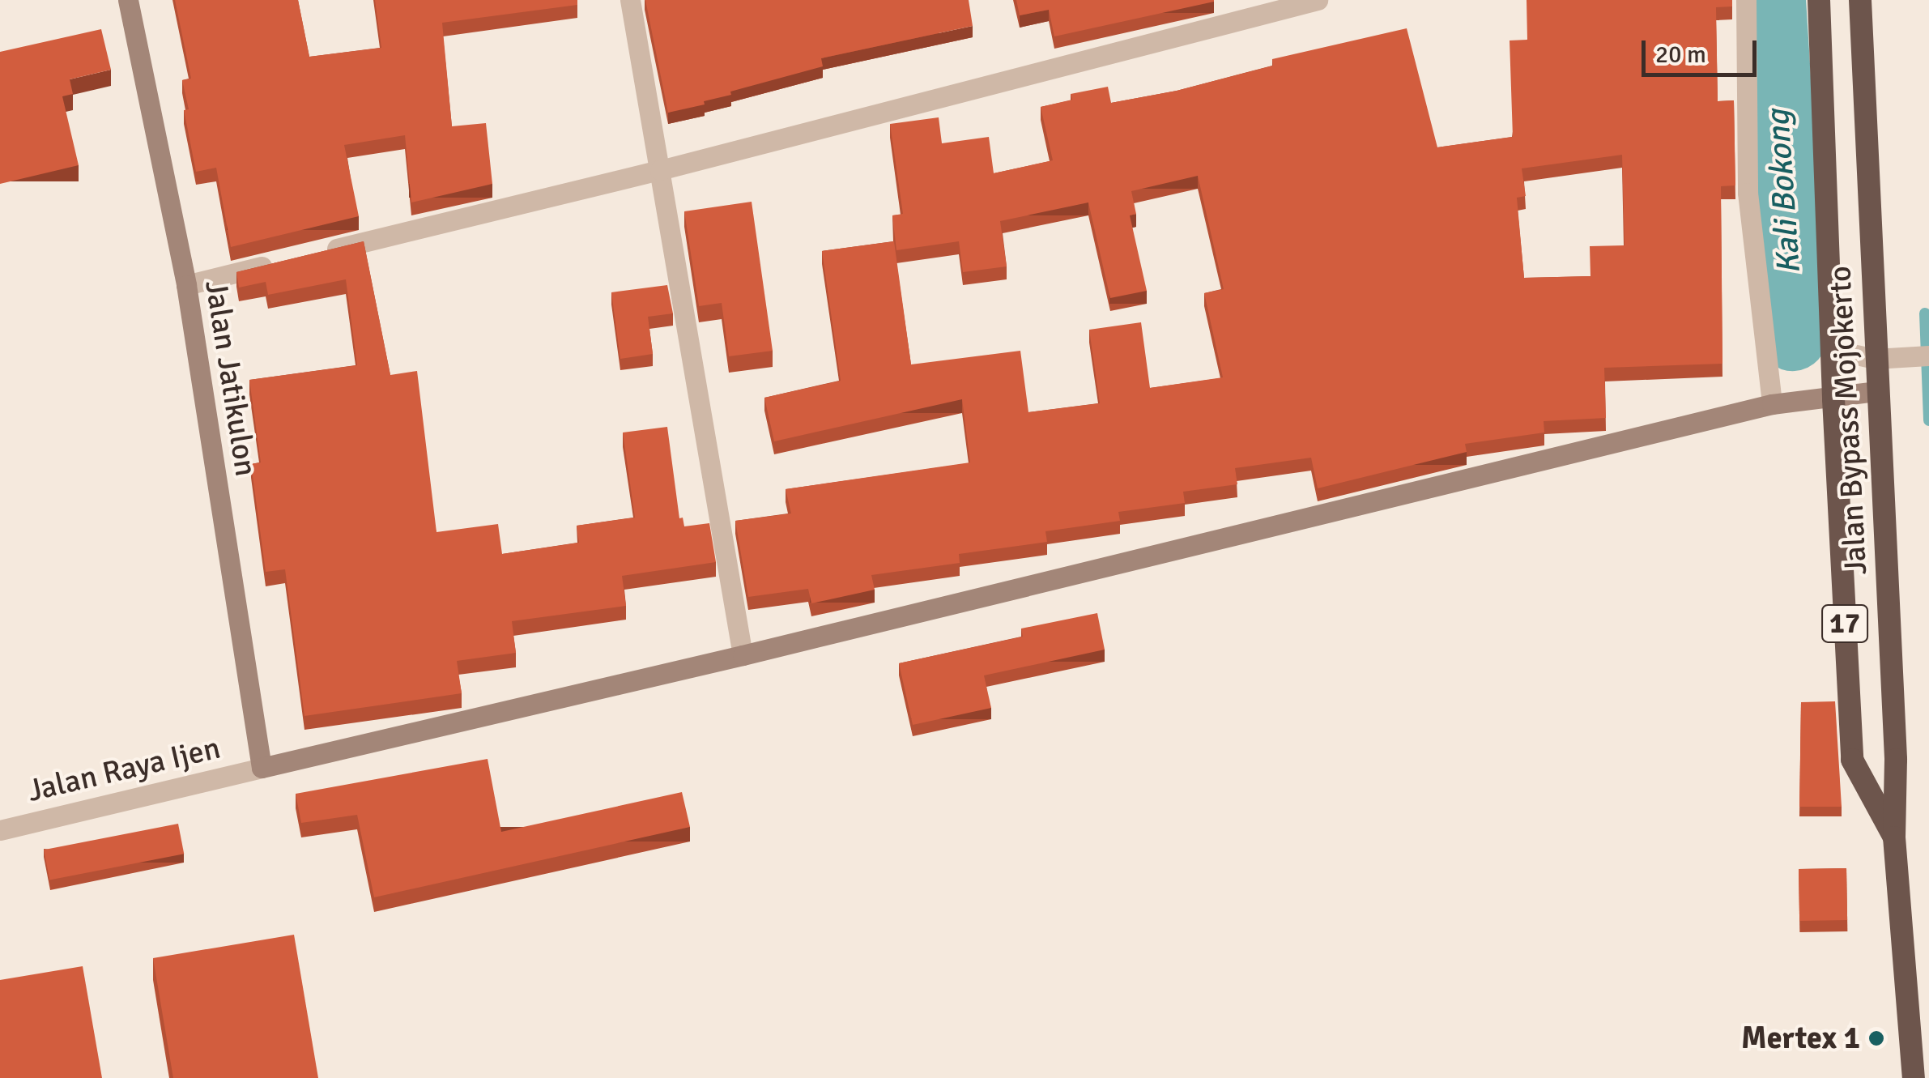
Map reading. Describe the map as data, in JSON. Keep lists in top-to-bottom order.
{
  "streets": {
    "highway": ["Jalan Bypass Mojokerto", "17"],
    "main road": ["Jalan Jatikulon"],
    "street": ["Jalan Raya Ijen"]
  },
  "crossings": [
    ["Jalan Jatikulon", "Jalan Raya Ijen"]
  ],
  "water": ["Kali Bokong"],
  "places": ["Mertex 1"],
  "scale_bar": "20 m"
}
